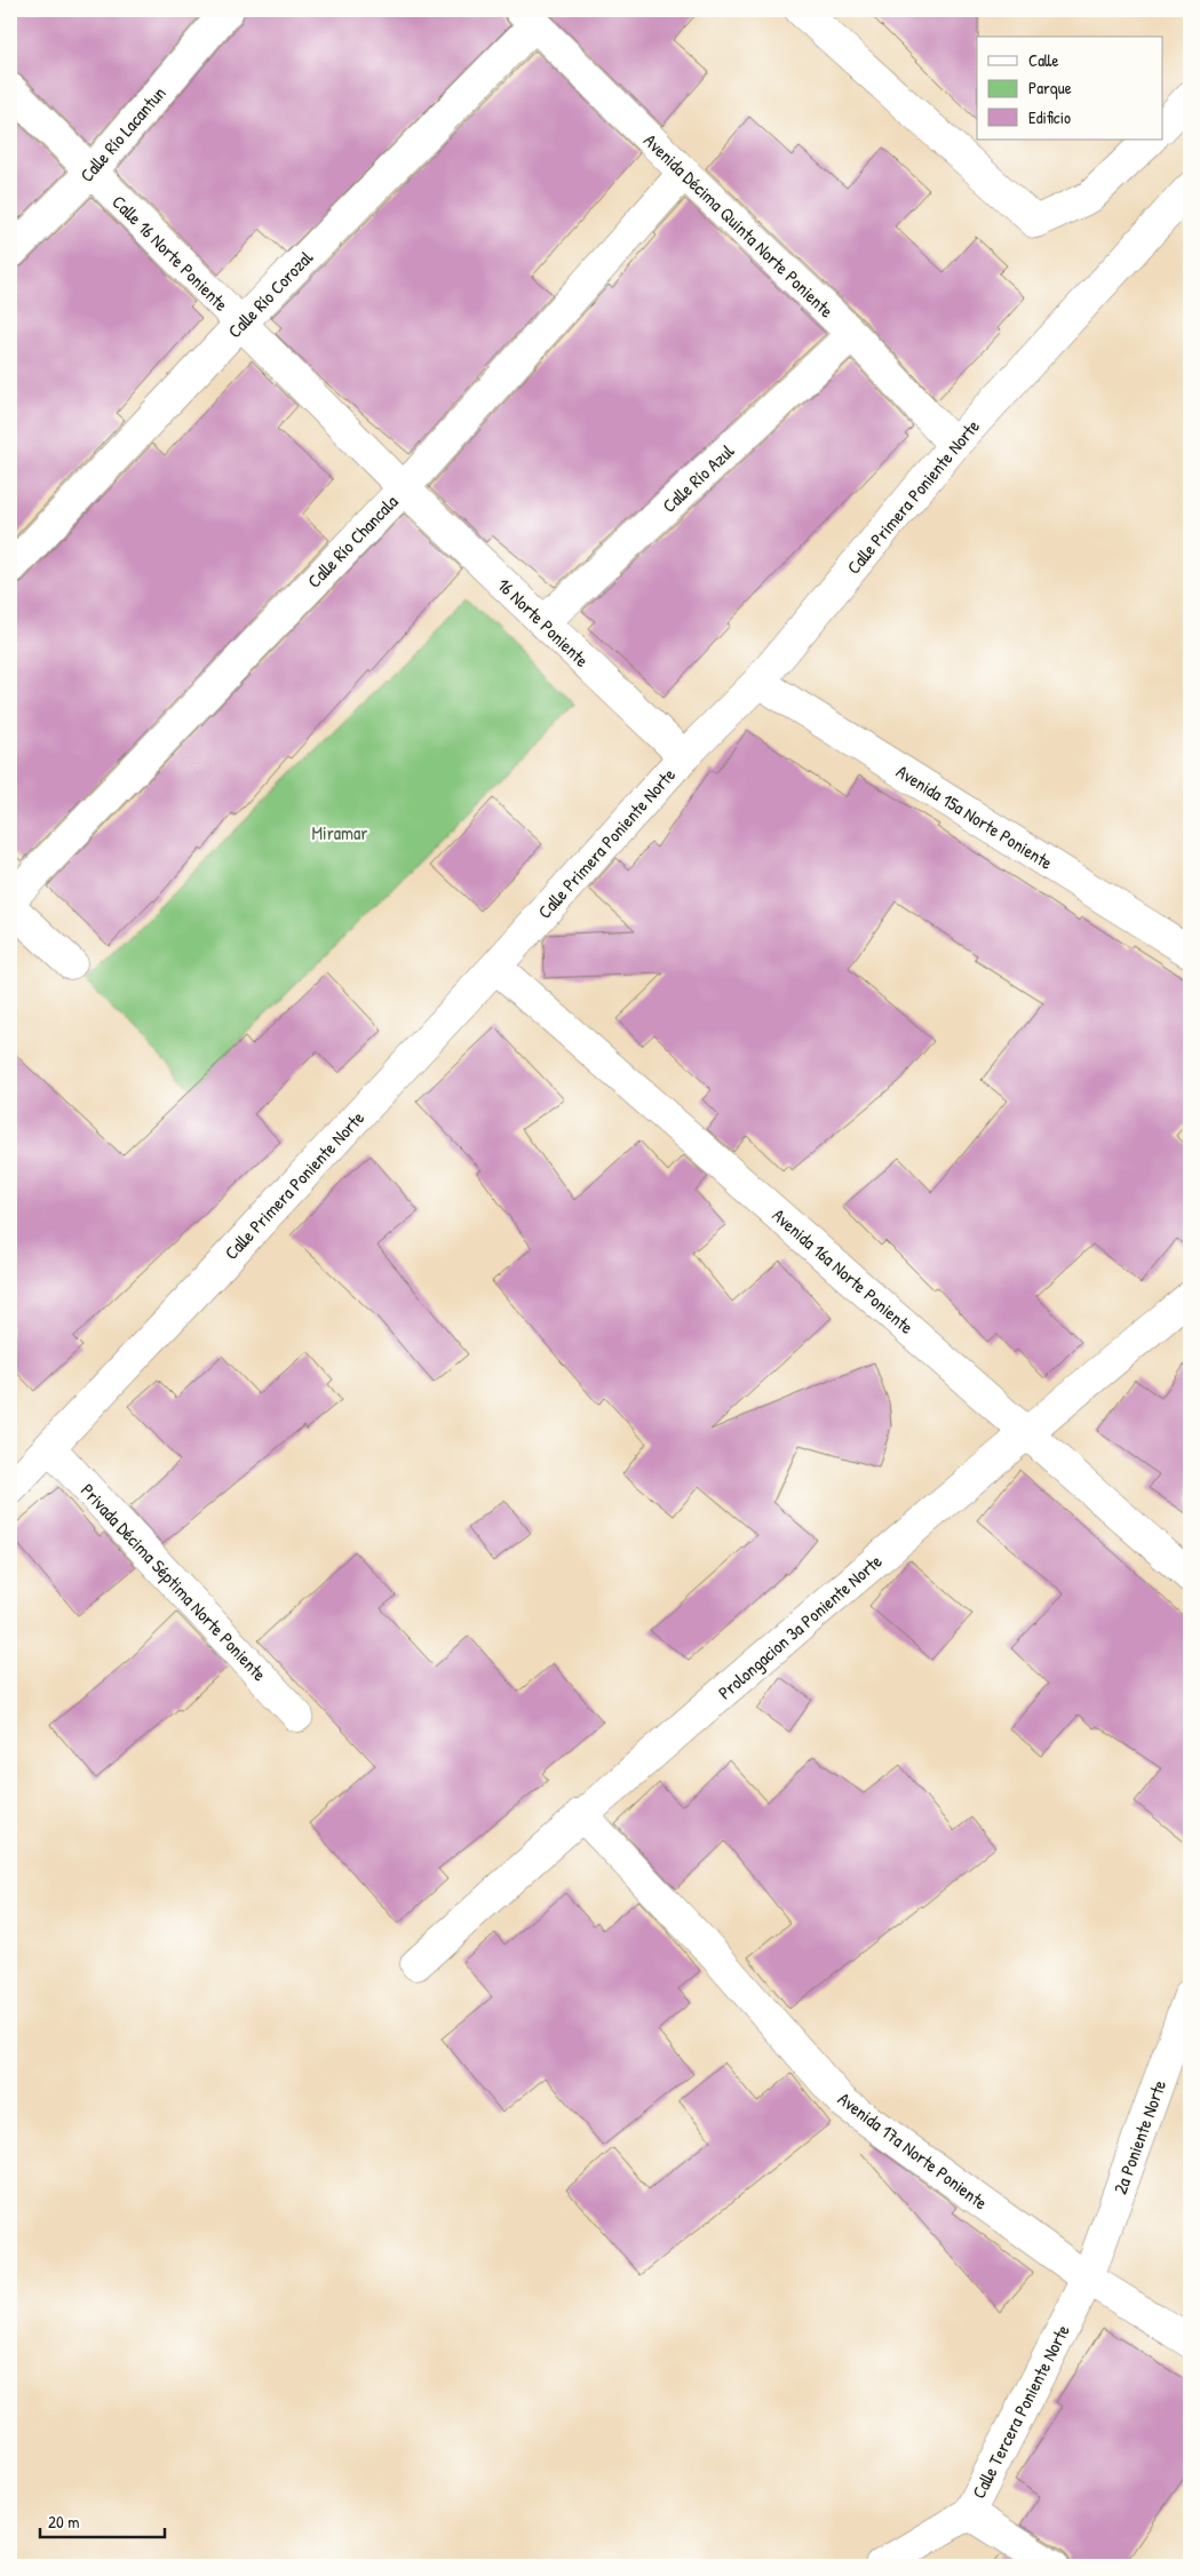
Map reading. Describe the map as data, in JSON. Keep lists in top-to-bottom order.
{
  "streets": {
    "street": [
      "Calle Río Lacantun",
      "Avenida Décima Quinta Norte Poniente",
      "Calle 16 Norte Poniente",
      "Calle Río Corozal",
      "Calle Río Azul",
      "Calle Primera Poniente Norte",
      "Calle Río Chancala",
      "16 Norte Poniente",
      "Avenida 15a Norte Poniente",
      "Avenida 16a Norte Poniente",
      "Privada Décima Séptima Norte Poniente",
      "Prolongacion 3a Poniente Norte",
      "2a Poniente Norte",
      "Avenida 17a Norte Poniente",
      "Calle Tercera Poniente Norte"
    ]
  },
  "crossings": [
    ["Calle Río Lacantun", "Calle 16 Norte Poniente"],
    ["Avenida Décima Quinta Norte Poniente", "Calle Río Corozal"],
    ["Avenida Décima Quinta Norte Poniente", "Calle Río Azul"],
    ["Avenida Décima Quinta Norte Poniente", "Calle Primera Poniente Norte"],
    ["Avenida Décima Quinta Norte Poniente", "Calle Río Chancala"],
    ["Calle 16 Norte Poniente", "Calle Río Corozal"],
    ["Calle 16 Norte Poniente", "Calle Río Chancala"],
    ["Calle 16 Norte Poniente", "16 Norte Poniente"],
    ["Calle Río Azul", "16 Norte Poniente"],
    ["Calle Primera Poniente Norte", "16 Norte Poniente"],
    ["Calle Primera Poniente Norte", "Avenida 15a Norte Poniente"],
    ["Calle Primera Poniente Norte", "Avenida 16a Norte Poniente"],
    ["Calle Primera Poniente Norte", "Privada Décima Séptima Norte Poniente"],
    ["Calle Río Chancala", "16 Norte Poniente"],
    ["Avenida 16a Norte Poniente", "Prolongacion 3a Poniente Norte"],
    ["Prolongacion 3a Poniente Norte", "Avenida 17a Norte Poniente"],
    ["2a Poniente Norte", "Avenida 17a Norte Poniente"],
    ["2a Poniente Norte", "Calle Tercera Poniente Norte"],
    ["Avenida 17a Norte Poniente", "Calle Tercera Poniente Norte"]
  ],
  "parks": ["Miramar"],
  "legend": ["Calle", "Parque", "Edificio"],
  "scale_bar": "20 m"
}
